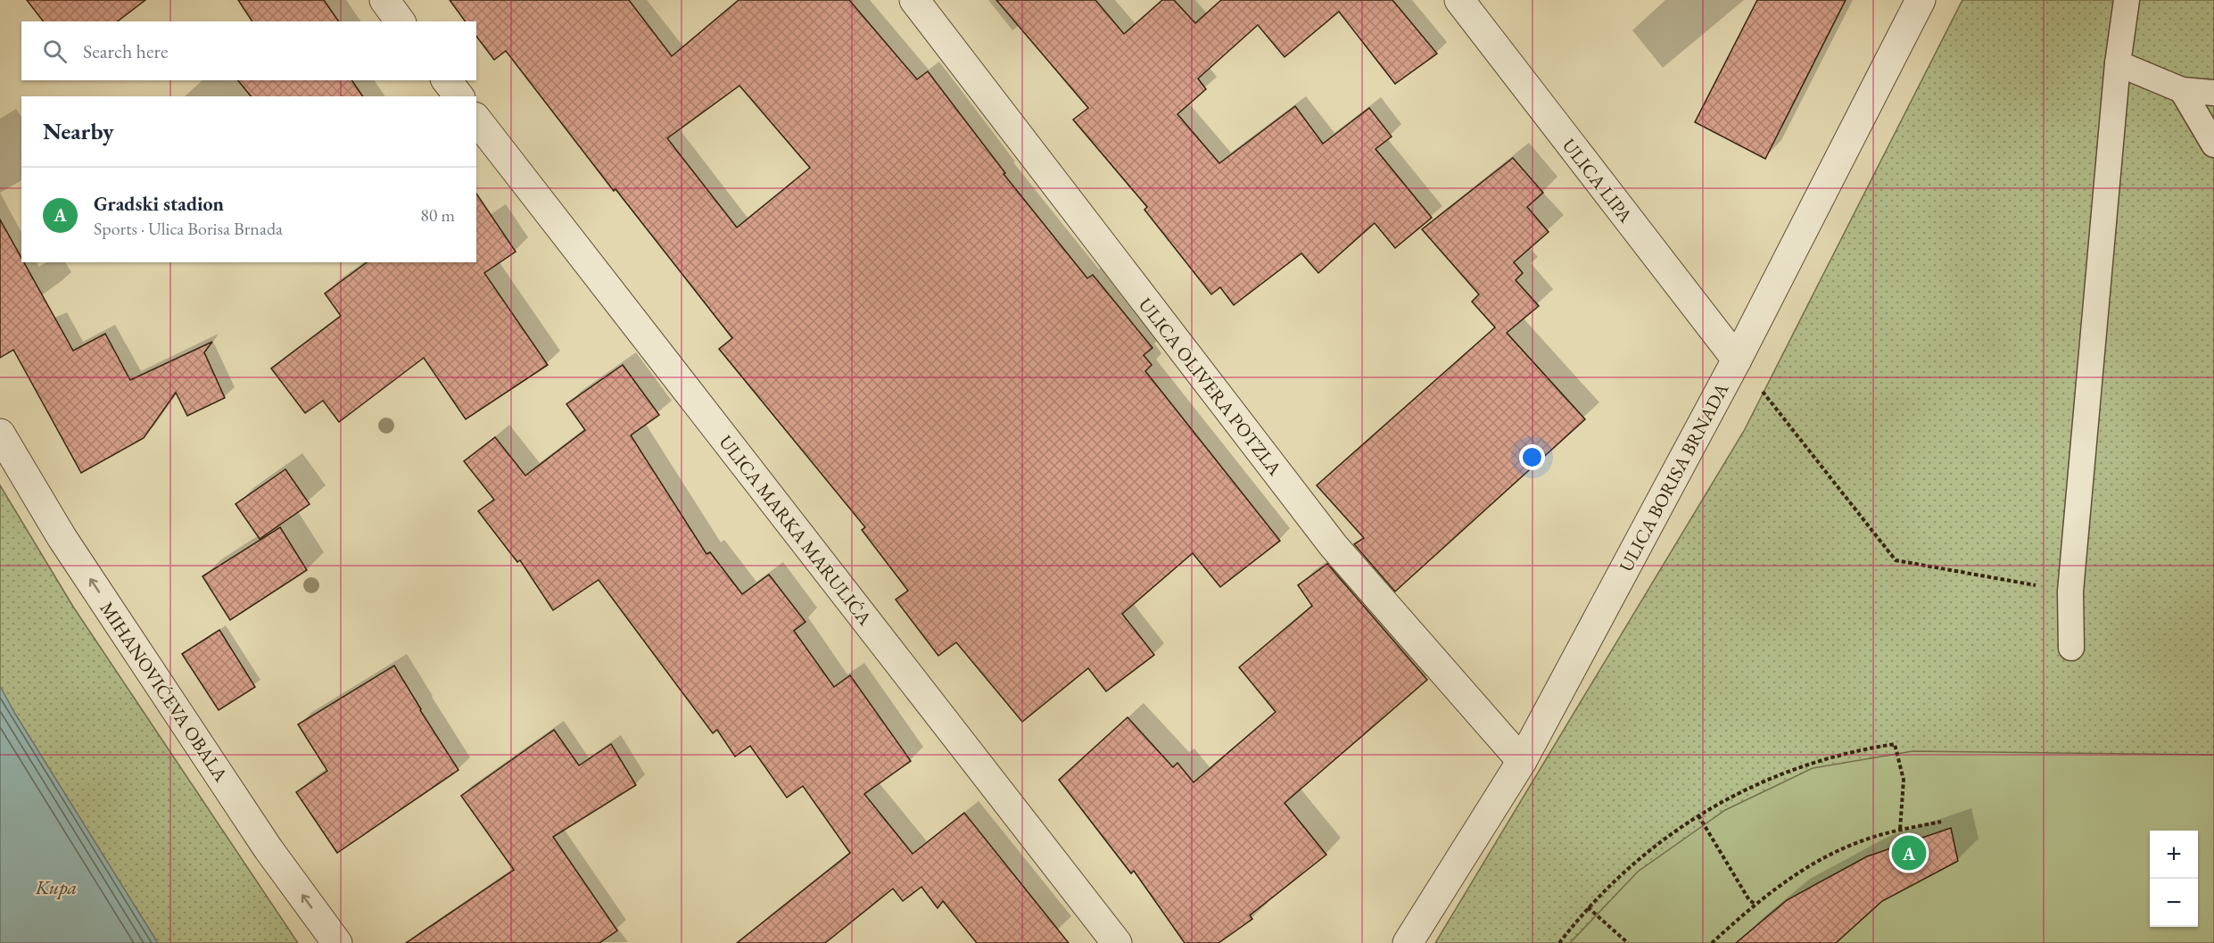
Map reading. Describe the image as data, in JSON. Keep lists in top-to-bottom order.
{
  "streets": {
    "street": [
      "ULICA LIPA",
      "ULICA OLIVERA POTZLA",
      "ULICA BORISA BRNADA",
      "ULICA MARKA MARULIĆA",
      "MIHANOVIĆEVA OBALA"
    ]
  },
  "crossings": [
    ["ULICA LIPA", "ULICA BORISA BRNADA"],
    ["ULICA OLIVERA POTZLA", "ULICA BORISA BRNADA"]
  ],
  "one_way": ["MIHANOVIĆEVA OBALA"],
  "water": ["Kupa"],
  "page": {
    "search": "Search here",
    "heading": "Nearby",
    "list": [
      {
        "mark": "A",
        "name": "Gradski stadion",
        "note": "Sports · Ulica Borisa Brnada",
        "value": "80 m"
      }
    ],
    "map_buttons": ["+", "−"],
    "pins": "A"
  }
}
